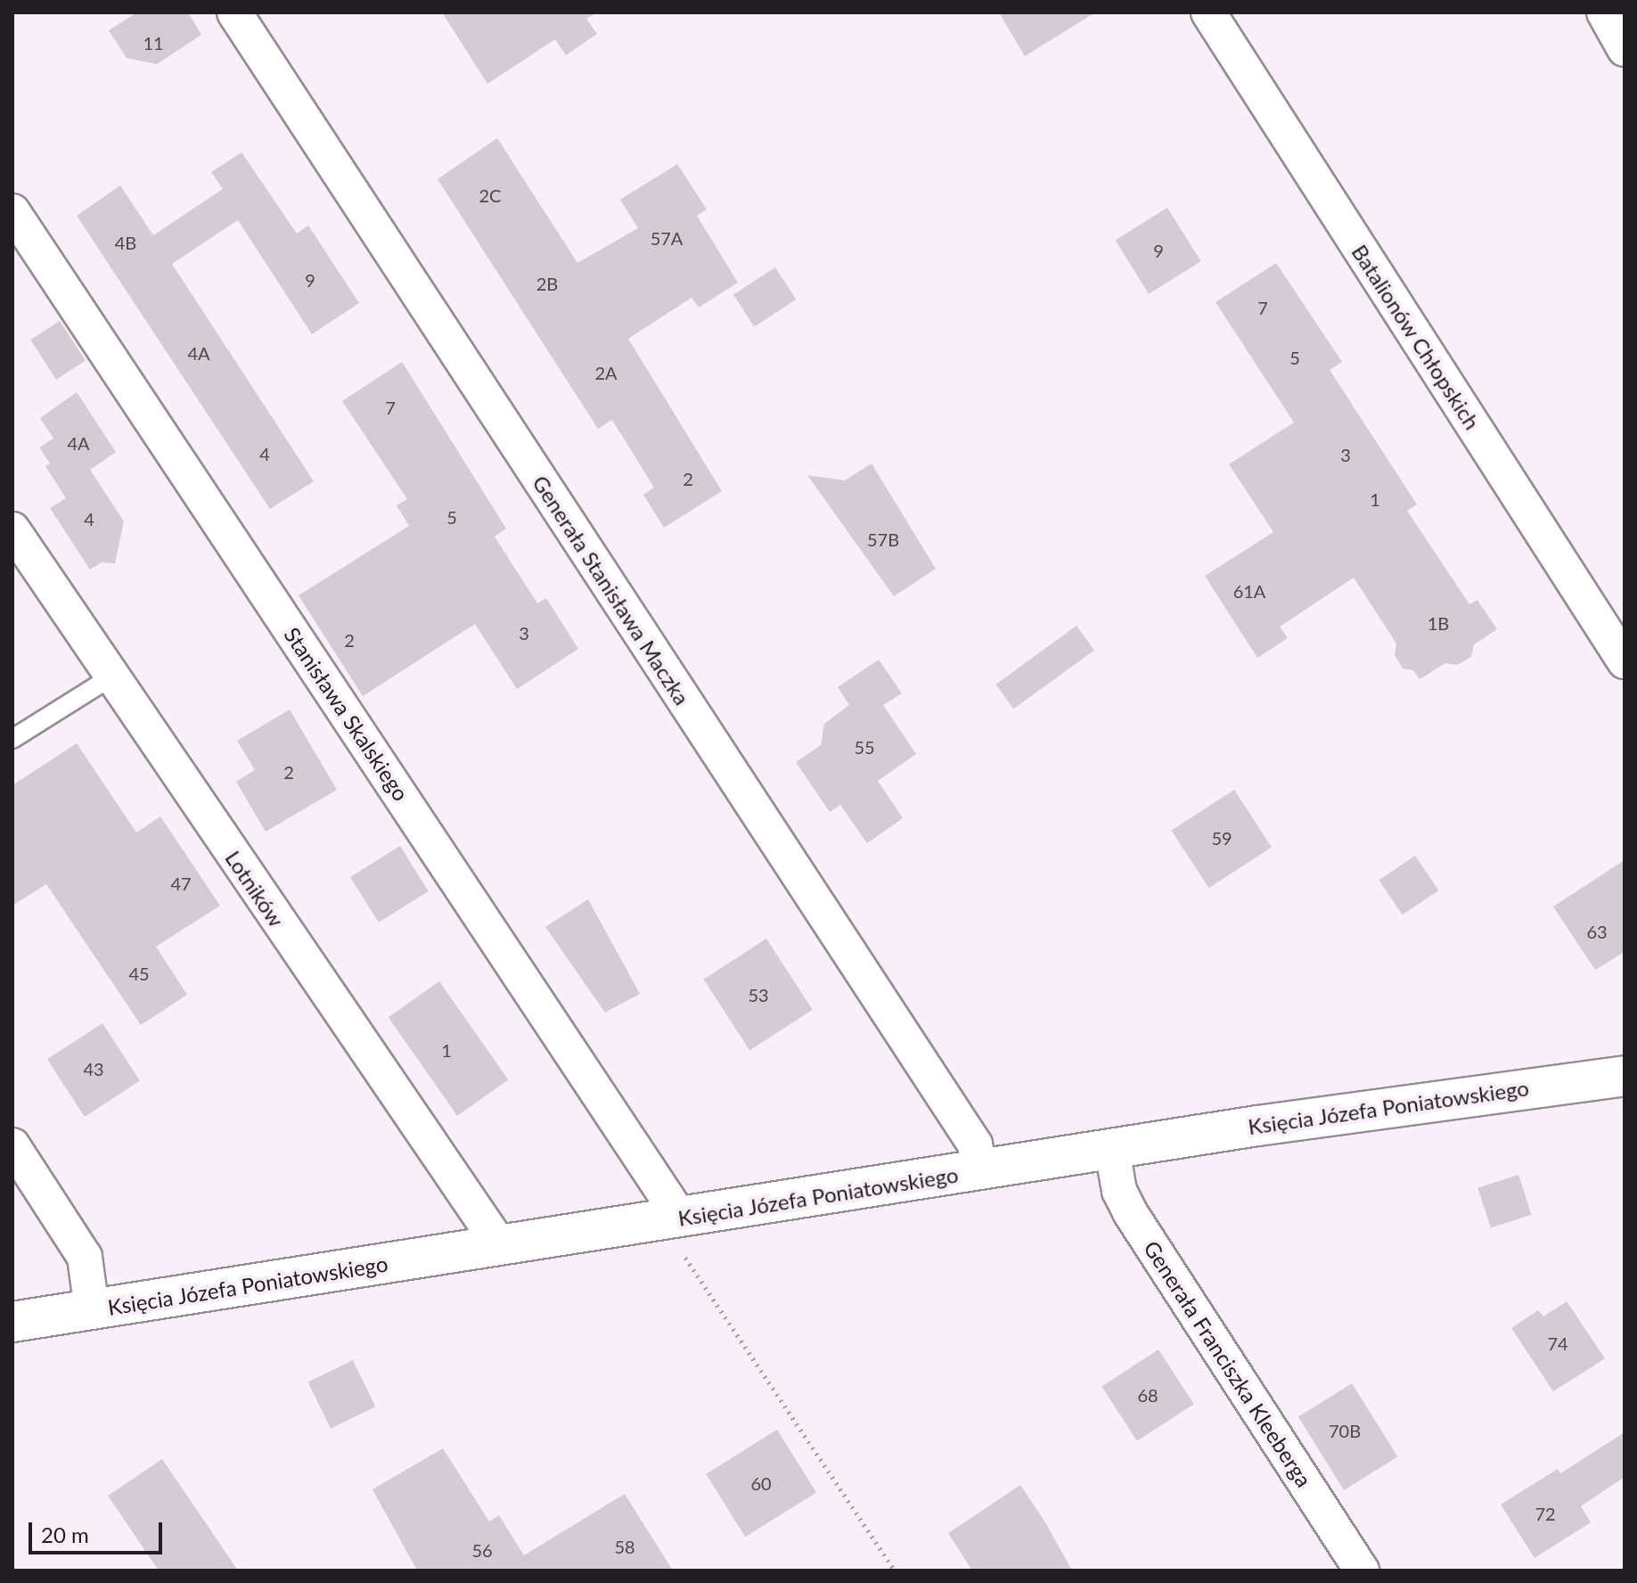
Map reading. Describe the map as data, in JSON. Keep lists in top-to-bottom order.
{
  "streets": {
    "street": [
      "Batalionów Chłopskich",
      "Generała Stanisława Maczka",
      "Stanisława Skalskiego",
      "Lotników",
      "Księcia Józefa Poniatowskiego",
      "Generała Franciszka Kleeberga"
    ]
  },
  "crossings": [
    ["Generała Stanisława Maczka", "Księcia Józefa Poniatowskiego"],
    ["Stanisława Skalskiego", "Księcia Józefa Poniatowskiego"],
    ["Lotników", "Księcia Józefa Poniatowskiego"],
    ["Księcia Józefa Poniatowskiego", "Generała Franciszka Kleeberga"]
  ],
  "house_numbers": [
    "11",
    "2C",
    "57A",
    "4B",
    "9",
    "9",
    "2B",
    "7",
    "4A",
    "5",
    "2A",
    "7",
    "4A",
    "4",
    "3",
    "2",
    "1",
    "5",
    "4",
    "57B",
    "61A",
    "1B",
    "3",
    "2",
    "55",
    "2",
    "59",
    "47",
    "63",
    "45",
    "53",
    "1",
    "43",
    "74",
    "68",
    "70B",
    "60",
    "72",
    "58",
    "56"
  ],
  "scale_bar": "20 m"
}
